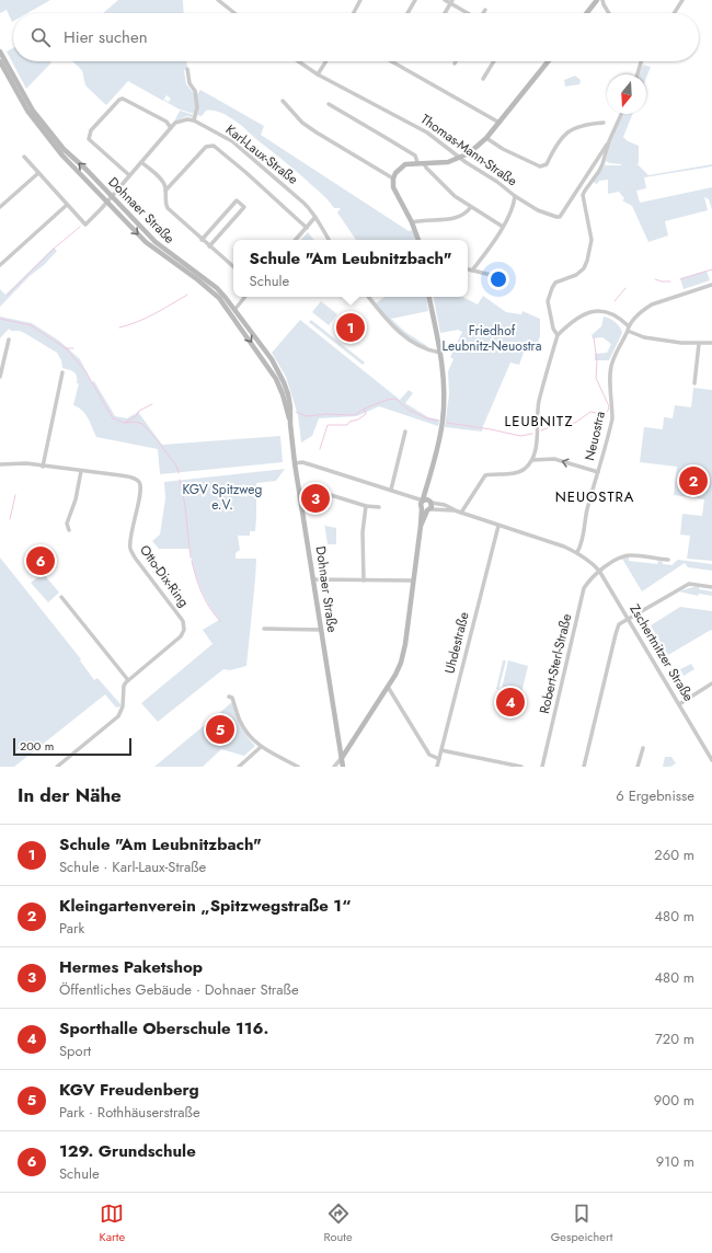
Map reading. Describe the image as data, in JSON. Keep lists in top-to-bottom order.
{
  "streets": {
    "main road": ["Dohnaer Straße"],
    "street": [
      "Thomas-Mann-Straße",
      "Karl-Laux-Straße",
      "Neuostra",
      "Otto-Dix-Ring",
      "Uhdestraße",
      "Zschertnitzer Straße",
      "Robert-Sterl-Straße"
    ]
  },
  "crossings": [
    ["Neuostra", "Zschertnitzer Straße"],
    ["Uhdestraße", "Zschertnitzer Straße"],
    ["Zschertnitzer Straße", "Robert-Sterl-Straße"]
  ],
  "districts": ["LEUBNITZ", "NEUOSTRA"],
  "parks": ["Friedhof Leubnitz-Neuostra", "KGV Spitzweg e.V."],
  "scale_bar": "200 m",
  "north": "bottom",
  "page": {
    "search": "Hier suchen",
    "popup": ["Schule \"Am Leubnitzbach\"", "Schule"],
    "pins": [
      "1",
      "2",
      "3",
      "6",
      "4",
      "5"
    ],
    "scale": "200 m",
    "heading": ["In der Nähe", "6 Ergebnisse"],
    "list": [
      {
        "mark": "1",
        "name": "Schule \"Am Leubnitzbach\"",
        "note": "Schule · Karl-Laux-Straße",
        "value": "260 m"
      },
      {
        "mark": "2",
        "name": "Kleingartenverein „Spitzwegstraße 1“",
        "note": "Park",
        "value": "480 m"
      },
      {
        "mark": "3",
        "name": "Hermes Paketshop",
        "note": "Öffentliches Gebäude · Dohnaer Straße",
        "value": "480 m"
      },
      {
        "mark": "4",
        "name": "Sporthalle Oberschule 116.",
        "note": "Sport",
        "value": "720 m"
      },
      {
        "mark": "5",
        "name": "KGV Freudenberg",
        "note": "Park · Rothhäuserstraße",
        "value": "900 m"
      },
      {
        "mark": "6",
        "name": "129. Grundschule",
        "note": "Schule",
        "value": "910 m"
      }
    ],
    "nav": ["Karte", "Route", "Gespeichert"]
  }
}
